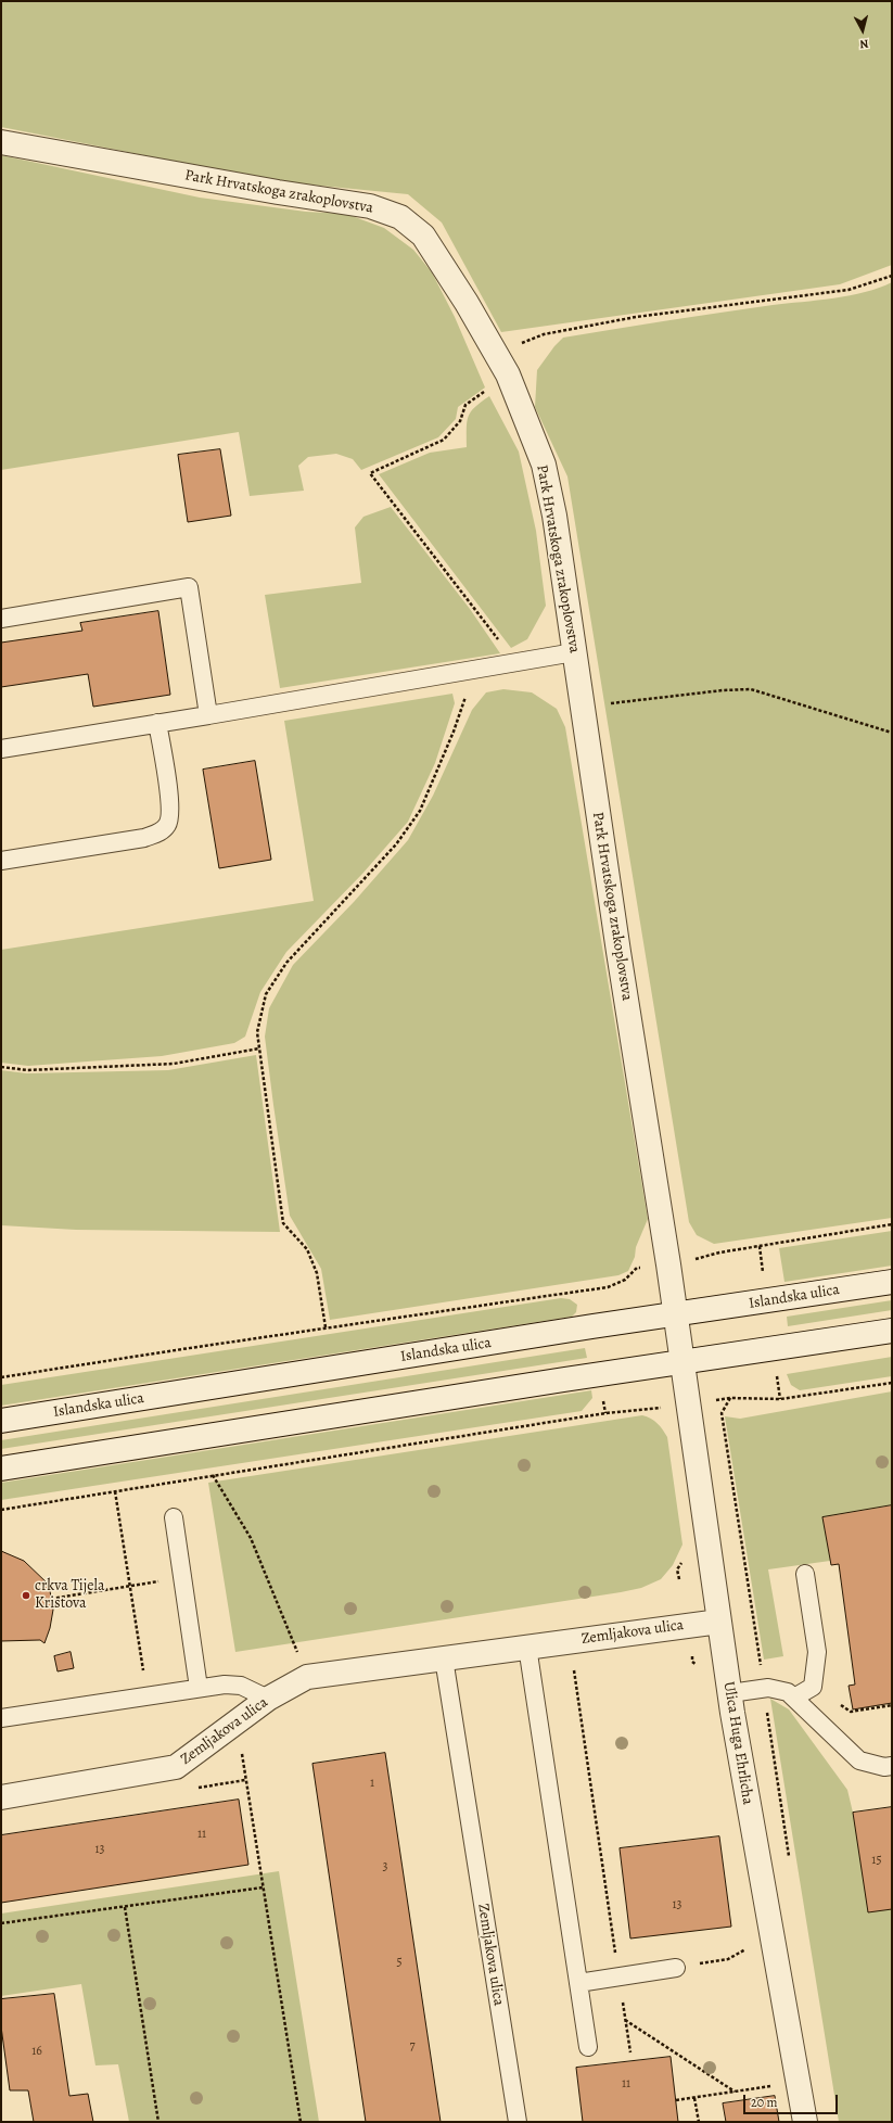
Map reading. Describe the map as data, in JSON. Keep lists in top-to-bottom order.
{
  "streets": {
    "street": [
      "Park Hrvatskoga zrakoplovstva",
      "Islandska ulica",
      "Zemljakova ulica",
      "Ulica Huga Ehrlicha"
    ]
  },
  "crossings": [
    ["Park Hrvatskoga zrakoplovstva", "Islandska ulica"],
    ["Park Hrvatskoga zrakoplovstva", "Ulica Huga Ehrlicha"],
    ["Zemljakova ulica", "Ulica Huga Ehrlicha"]
  ],
  "places": ["crkva Tijela Kristova"],
  "house_numbers": [
    "1",
    "11",
    "13",
    "15",
    "3",
    "13",
    "5",
    "7",
    "16",
    "11"
  ],
  "scale_bar": "20 m",
  "north": "bottom"
}
